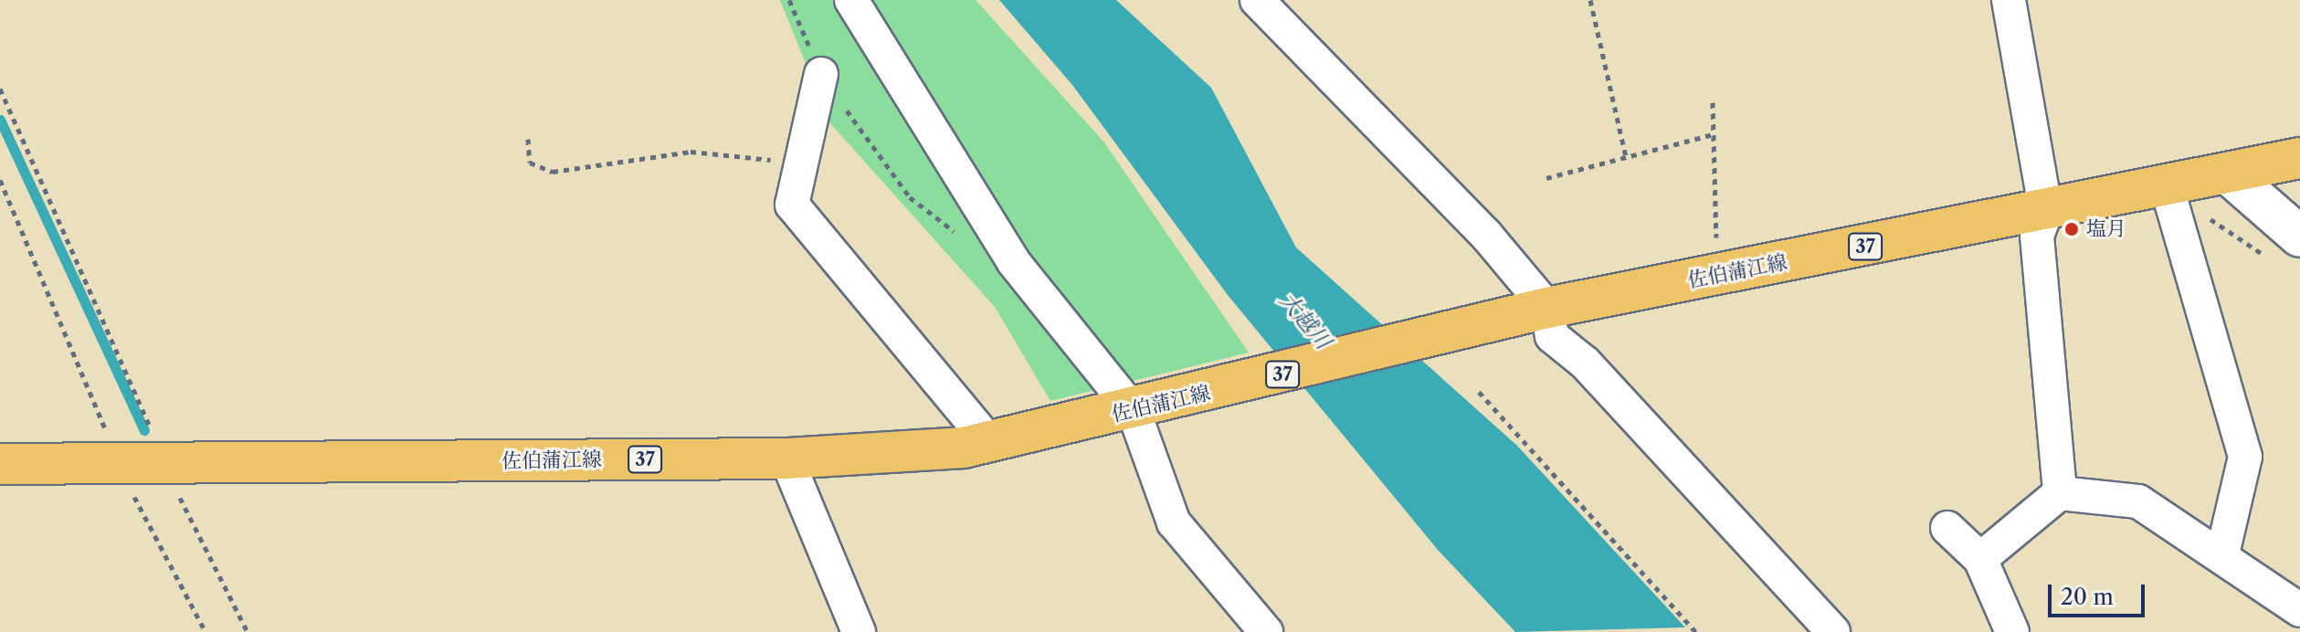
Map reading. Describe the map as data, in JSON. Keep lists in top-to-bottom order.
{
  "streets": {
    "main road": ["37", "佐伯蒲江線"]
  },
  "water": ["大越川"],
  "places": ["塩月"],
  "scale_bar": "20 m"
}
